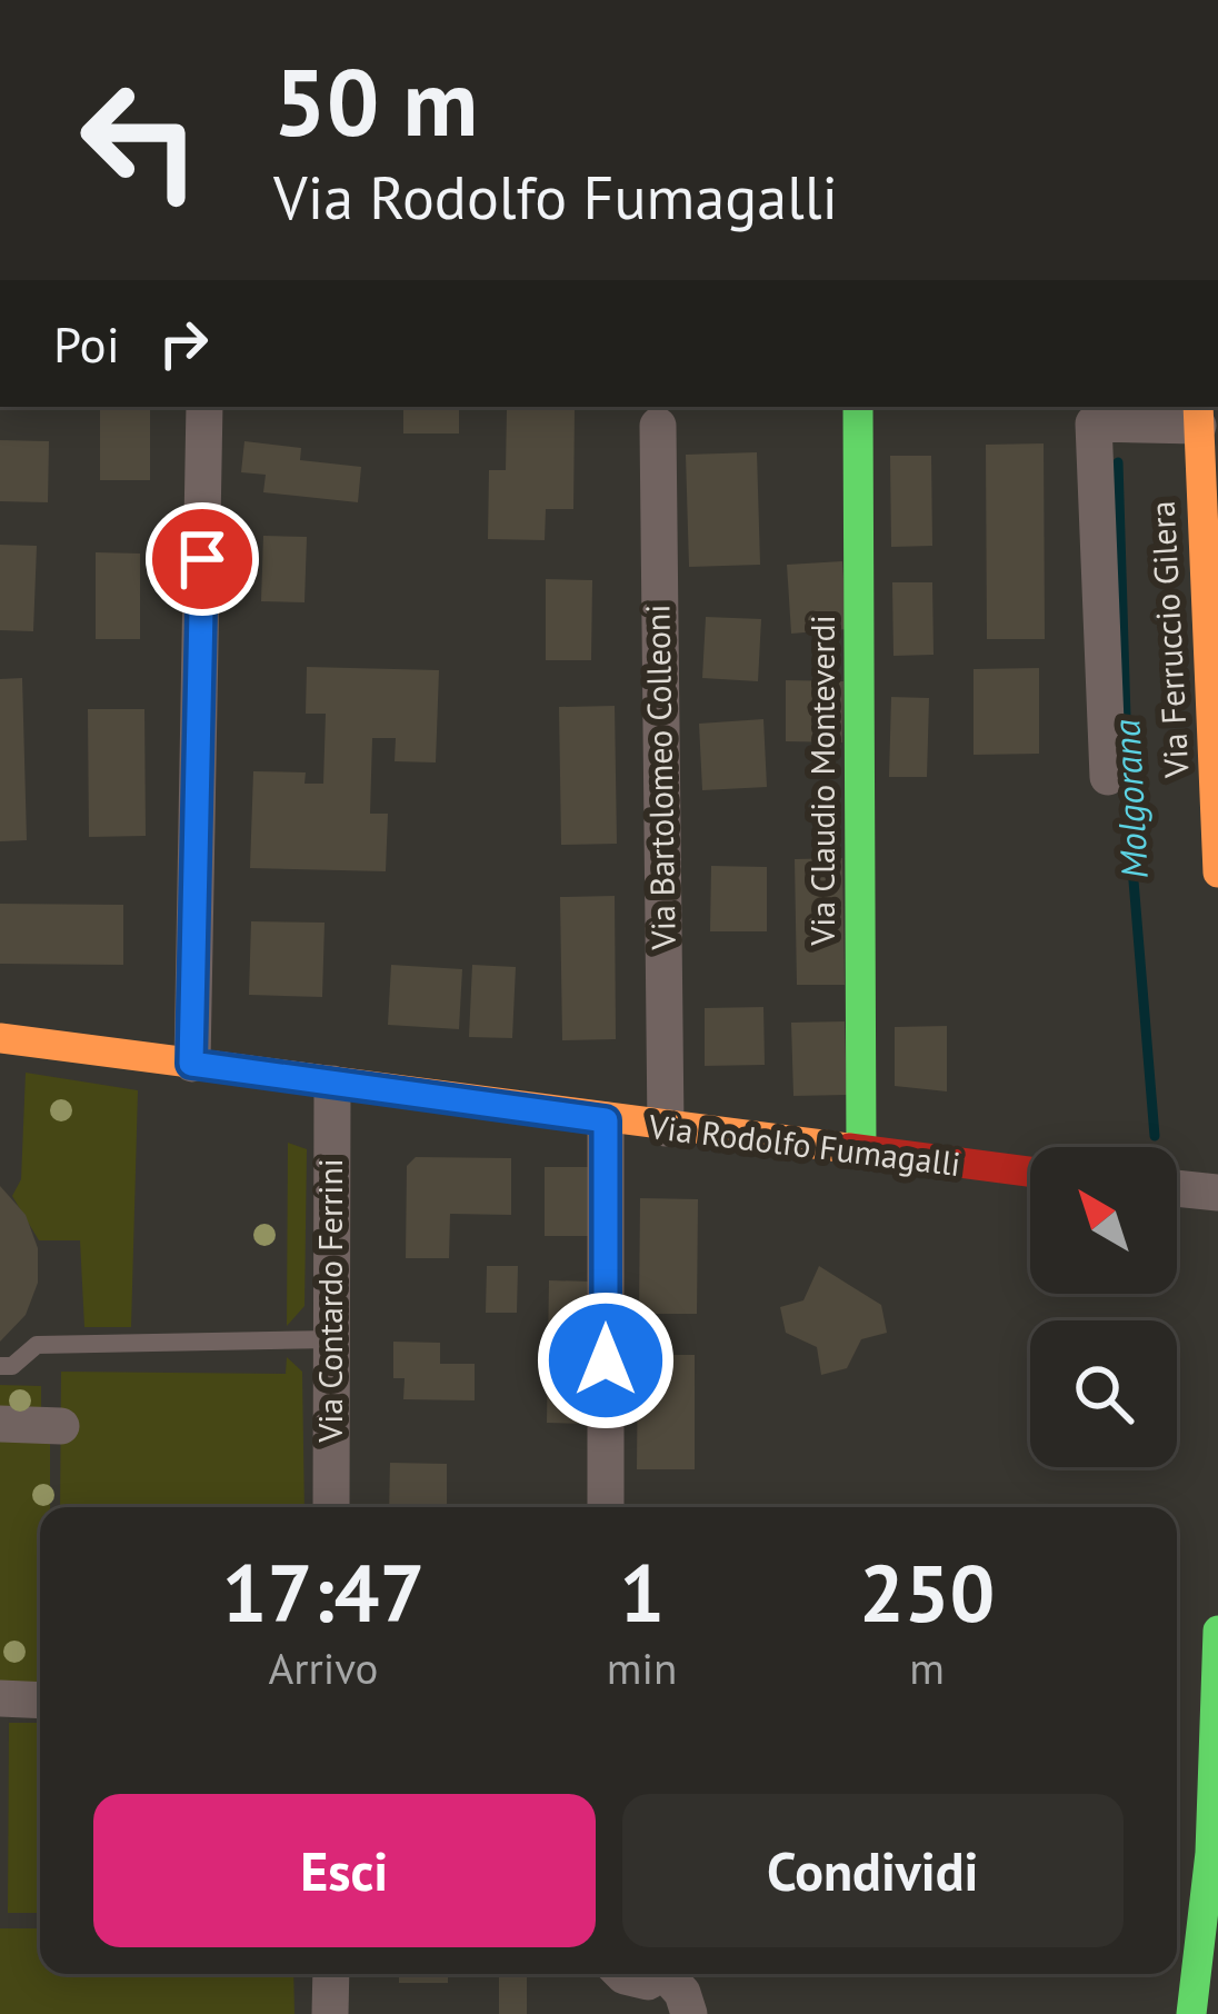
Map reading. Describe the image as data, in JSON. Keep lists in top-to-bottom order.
{
  "streets": {
    "street": [
      "Via Ferruccio Gilera",
      "Via Bartolomeo Colleoni",
      "Via Claudio Monteverdi",
      "Via Rodolfo Fumagalli",
      "Via Contardo Ferrini"
    ]
  },
  "crossings": [
    ["Via Bartolomeo Colleoni", "Via Rodolfo Fumagalli"],
    ["Via Claudio Monteverdi", "Via Rodolfo Fumagalli"],
    ["Via Rodolfo Fumagalli", "Via Contardo Ferrini"]
  ],
  "water": ["Molgorana"],
  "north": "top left",
  "page": {
    "turn": ["50 m", "Via Rodolfo Fumagalli"],
    "then": "Poi",
    "eta": [
      "17:47",
      "Arrivo",
      "1",
      "min",
      "250",
      "m"
    ],
    "buttons": ["Esci", "Condividi"]
  }
}
